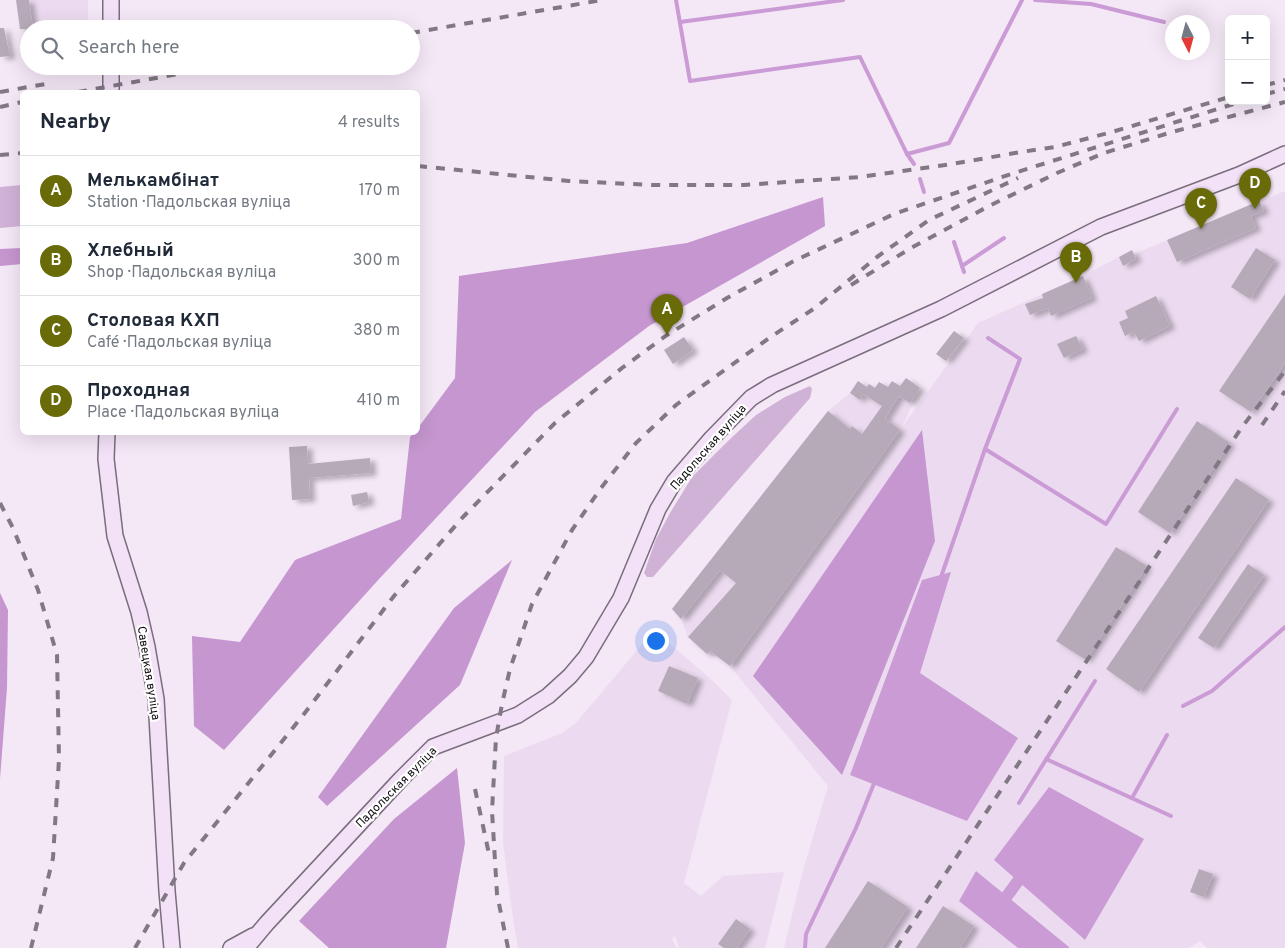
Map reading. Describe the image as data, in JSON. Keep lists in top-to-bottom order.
{
  "streets": {
    "main road": ["Падольская вуліца", "Савецкая вуліца"]
  },
  "north": "bottom",
  "page": {
    "map_buttons": ["+", "−"],
    "search": "Search here",
    "heading": ["Nearby", "4 results"],
    "list": [
      {
        "mark": "A",
        "name": "Мелькамбінат",
        "note": "Station · Падольская вуліца",
        "value": "170 m"
      },
      {
        "mark": "B",
        "name": "Хлебный",
        "note": "Shop · Падольская вуліца",
        "value": "300 m"
      },
      {
        "mark": "C",
        "name": "Столовая КХП",
        "note": "Café · Падольская вуліца",
        "value": "380 m"
      },
      {
        "mark": "D",
        "name": "Проходная",
        "note": "Place · Падольская вуліца",
        "value": "410 m"
      }
    ],
    "pins": [
      "D",
      "C",
      "B",
      "A"
    ]
  }
}
